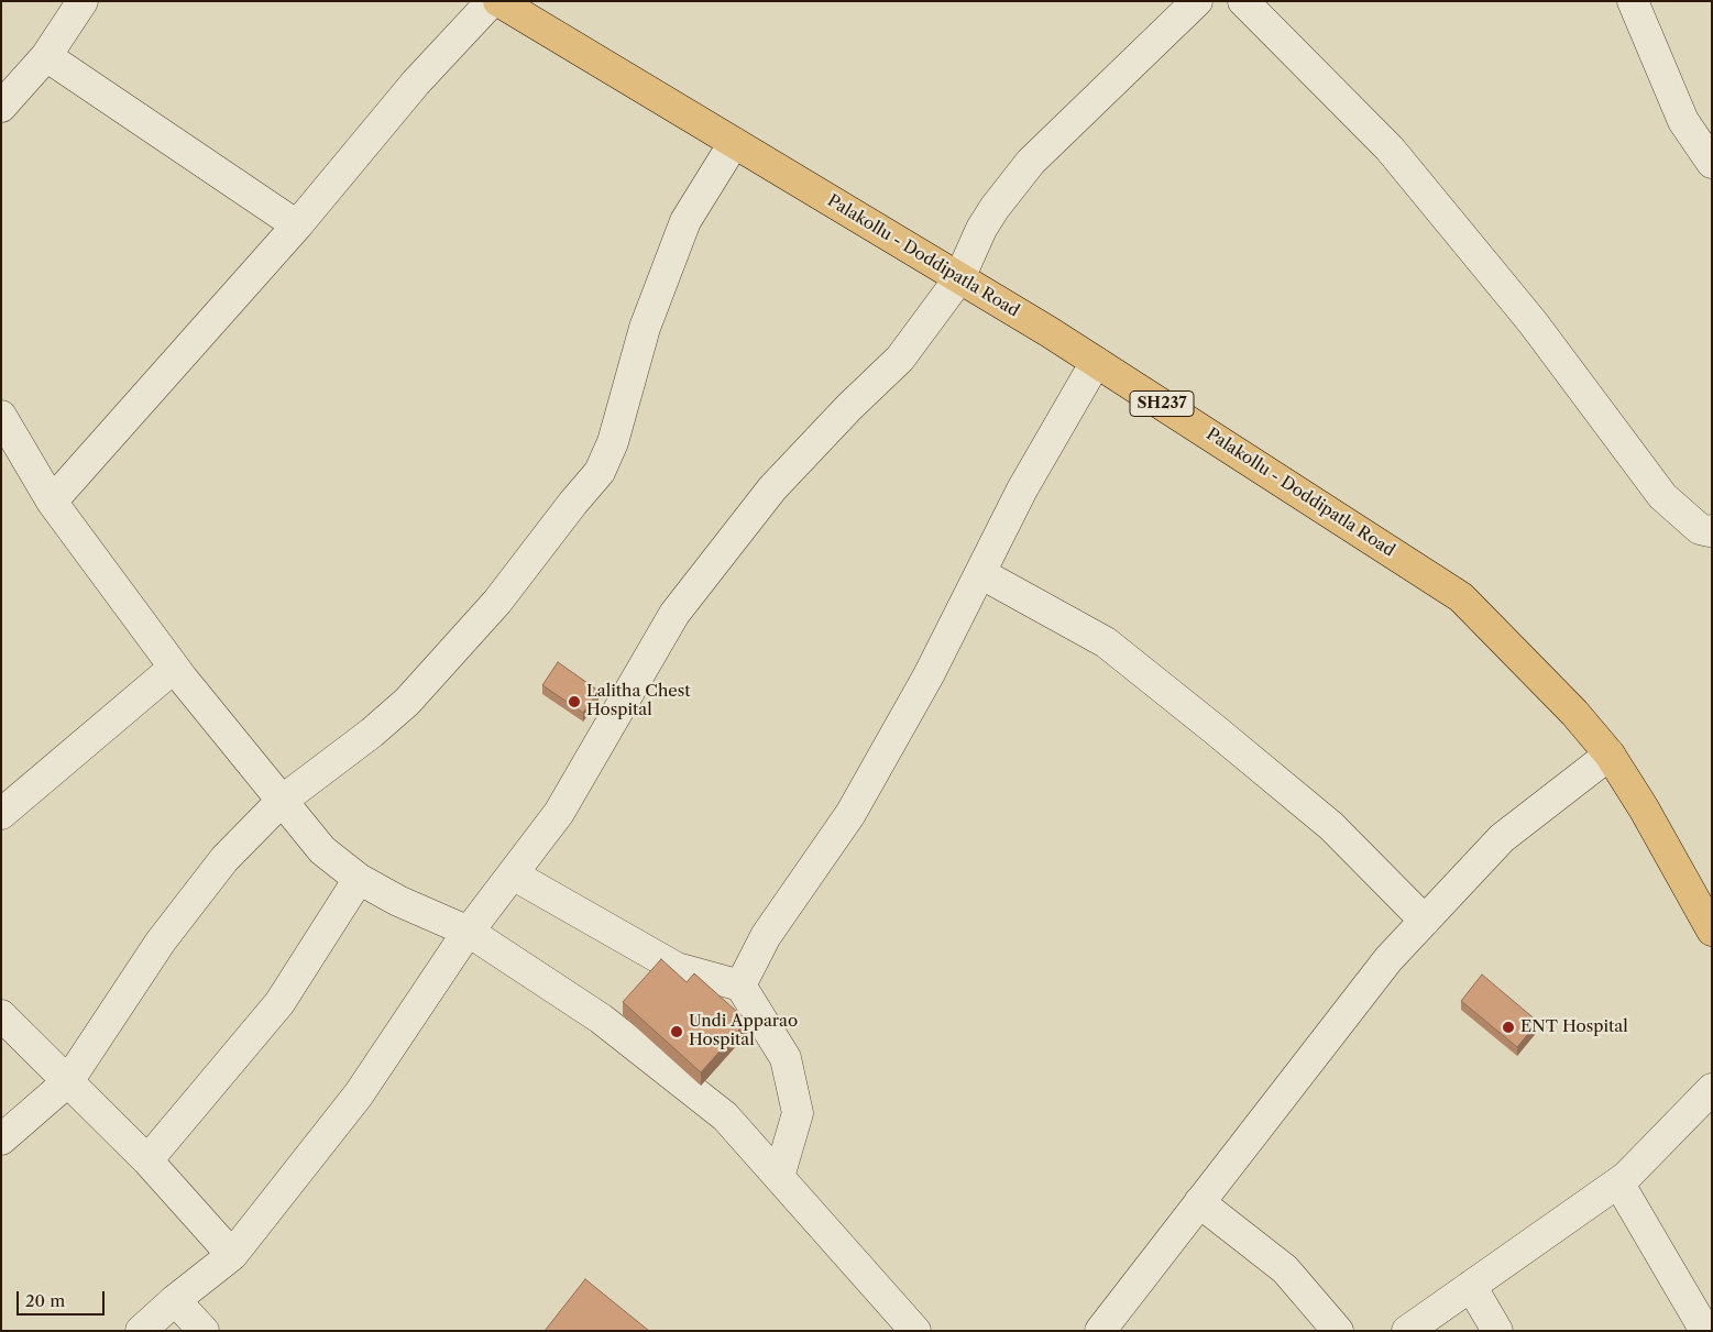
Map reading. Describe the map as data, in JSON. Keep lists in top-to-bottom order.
{
  "streets": {
    "main road": ["Palakollu - Doddipatla Road", "SH237"]
  },
  "places": ["Lalitha Chest Hospital", "ENT Hospital", "Undi Apparao Hospital"],
  "scale_bar": "20 m"
}
